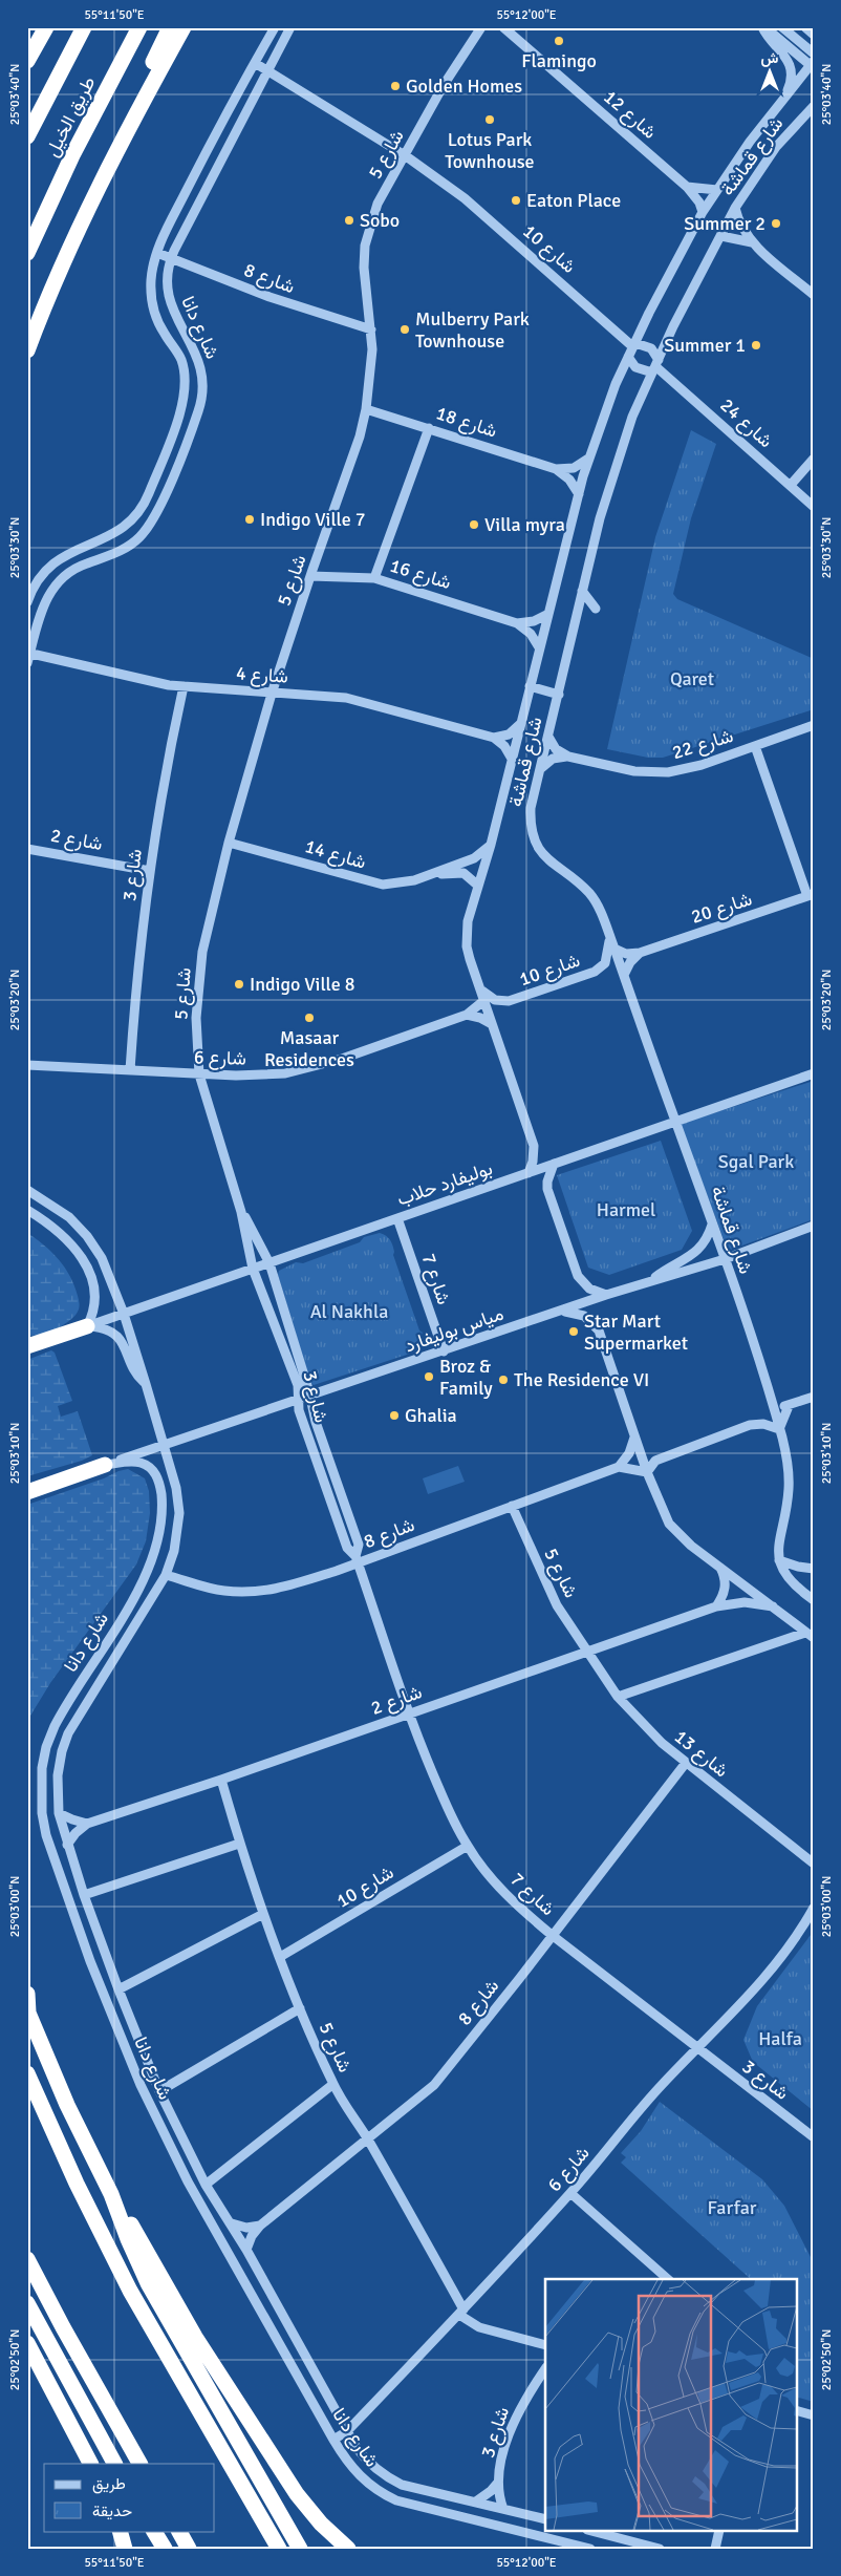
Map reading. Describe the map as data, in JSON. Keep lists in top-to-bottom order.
{
  "streets": {
    "highway": ["طريق الخيل"],
    "street": [
      "شارع 12",
      "شارع 5",
      "شارع قماشة",
      "شارع 10",
      "شارع 8",
      "شارع دانا",
      "شارع 18",
      "شارع 24",
      "شارع 16",
      "شارع 4",
      "شارع 22",
      "شارع 2",
      "شارع 14",
      "شارع 3",
      "شارع 20",
      "شارع 6",
      "بوليفارد حلاب",
      "شارع 7",
      "مياس بوليفارد",
      "شارع 13"
    ]
  },
  "crossings": [
    ["شارع 12", "شارع قماشة"],
    ["شارع 5", "شارع 10"],
    ["شارع 5", "شارع 8"],
    ["شارع 5", "شارع 18"],
    ["شارع 5", "شارع 16"],
    ["شارع 5", "شارع 4"],
    ["شارع 5", "شارع 2"],
    ["شارع 5", "شارع 14"],
    ["شارع 5", "شارع 3"],
    ["شارع 5", "شارع 6"],
    ["شارع 5", "شارع 13"],
    ["شارع قماشة", "شارع 10"],
    ["شارع قماشة", "شارع 18"],
    ["شارع قماشة", "شارع 24"],
    ["شارع قماشة", "شارع 16"],
    ["شارع قماشة", "شارع 22"],
    ["شارع قماشة", "شارع 14"],
    ["شارع قماشة", "شارع 20"],
    ["شارع قماشة", "شارع 6"],
    ["شارع قماشة", "بوليفارد حلاب"],
    ["شارع قماشة", "مياس بوليفارد"],
    ["شارع 10", "شارع دانا"],
    ["شارع 10", "شارع 7"],
    ["شارع 8", "شارع دانا"],
    ["شارع 8", "شارع 3"],
    ["شارع 8", "شارع 7"],
    ["شارع 8", "شارع 13"],
    ["شارع دانا", "شارع 4"],
    ["شارع دانا", "شارع 2"],
    ["شارع دانا", "شارع 3"],
    ["شارع دانا", "شارع 6"],
    ["شارع دانا", "بوليفارد حلاب"],
    ["شارع دانا", "مياس بوليفارد"],
    ["شارع 4", "شارع 3"],
    ["شارع 2", "شارع 3"],
    ["شارع 2", "شارع 7"],
    ["شارع 2", "شارع 13"],
    ["شارع 3", "شارع 6"],
    ["شارع 3", "بوليفارد حلاب"],
    ["شارع 3", "شارع 7"],
    ["شارع 3", "مياس بوليفارد"],
    ["شارع 6", "شارع 7"],
    ["بوليفارد حلاب", "شارع 7"],
    ["بوليفارد حلاب", "مياس بوليفارد"],
    ["شارع 7", "مياس بوليفارد"]
  ],
  "parks": [
    "Qaret",
    "Sgal Park",
    "Harmel",
    "Al Nakhla",
    "Halfa",
    "Farfar"
  ],
  "places": [
    "Flamingo",
    "Golden Homes",
    "Lotus Park Townhouse",
    "Eaton Place",
    "Sobo",
    "Summer 2",
    "Mulberry Park Townhouse",
    "Summer 1",
    "Indigo Ville 7",
    "Villa myra",
    "Indigo Ville 8",
    "Masaar Residences",
    "Star Mart Supermarket",
    "Broz & Family",
    "The Residence VI",
    "Ghalia"
  ],
  "legend": ["طريق", "حديقة"],
  "north": "top",
  "coordinates": [
    "55°11'50\"E",
    "55°12'00\"E",
    "25°03'40\"N",
    "25°03'30\"N",
    "25°03'20\"N",
    "25°03'10\"N",
    "25°03'00\"N",
    "25°02'50\"N"
  ]
}
